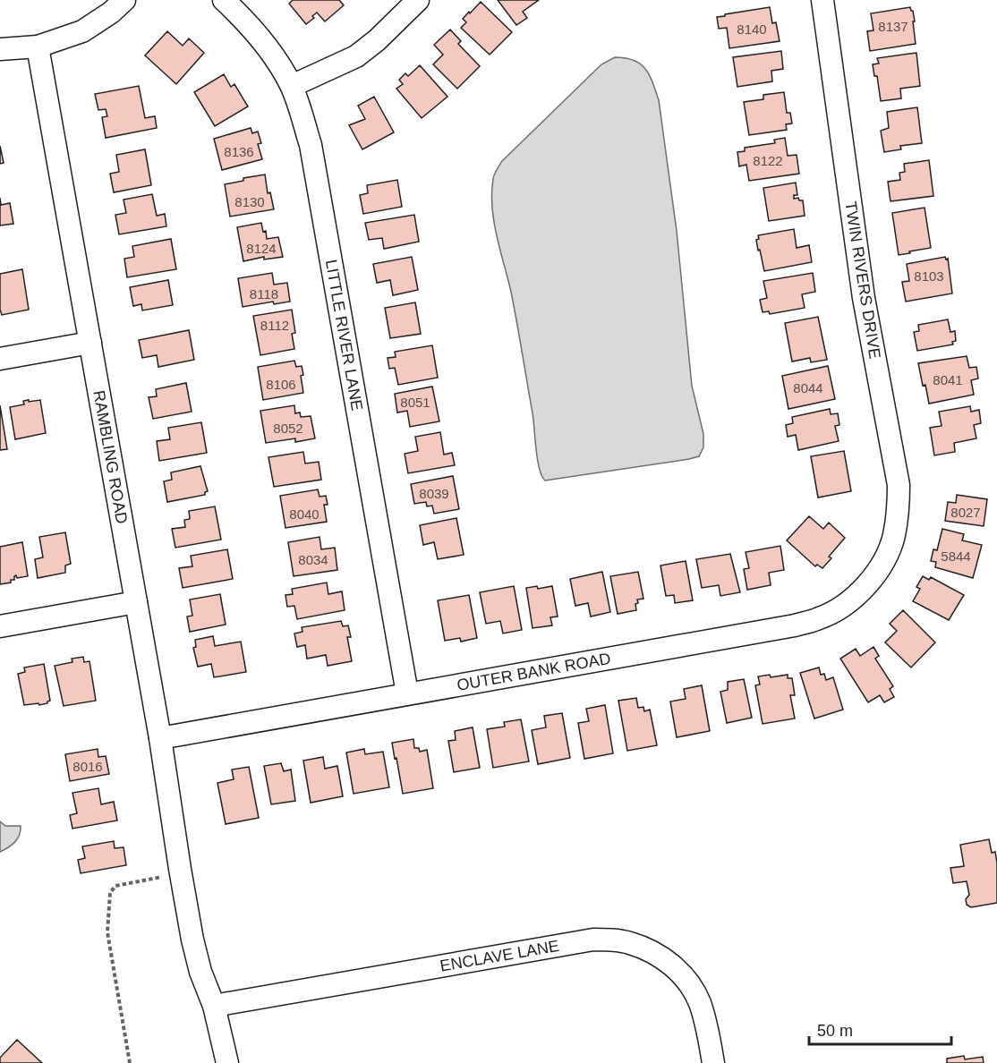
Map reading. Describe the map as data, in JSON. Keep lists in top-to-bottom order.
{
  "streets": {
    "street": [
      "TWIN RIVERS DRIVE",
      "LITTLE RIVER LANE",
      "RAMBLING ROAD",
      "OUTER BANK ROAD",
      "ENCLAVE LANE"
    ]
  },
  "crossings": [
    ["TWIN RIVERS DRIVE", "OUTER BANK ROAD"],
    ["LITTLE RIVER LANE", "OUTER BANK ROAD"],
    ["RAMBLING ROAD", "OUTER BANK ROAD"],
    ["RAMBLING ROAD", "ENCLAVE LANE"]
  ],
  "house_numbers": [
    "8137",
    "8140",
    "8136",
    "8122",
    "8130",
    "8124",
    "8103",
    "8118",
    "8112",
    "8041",
    "8106",
    "8044",
    "8051",
    "8052",
    "8039",
    "8027",
    "8040",
    "5844",
    "8034",
    "8016"
  ],
  "scale_bar": "50 m"
}
